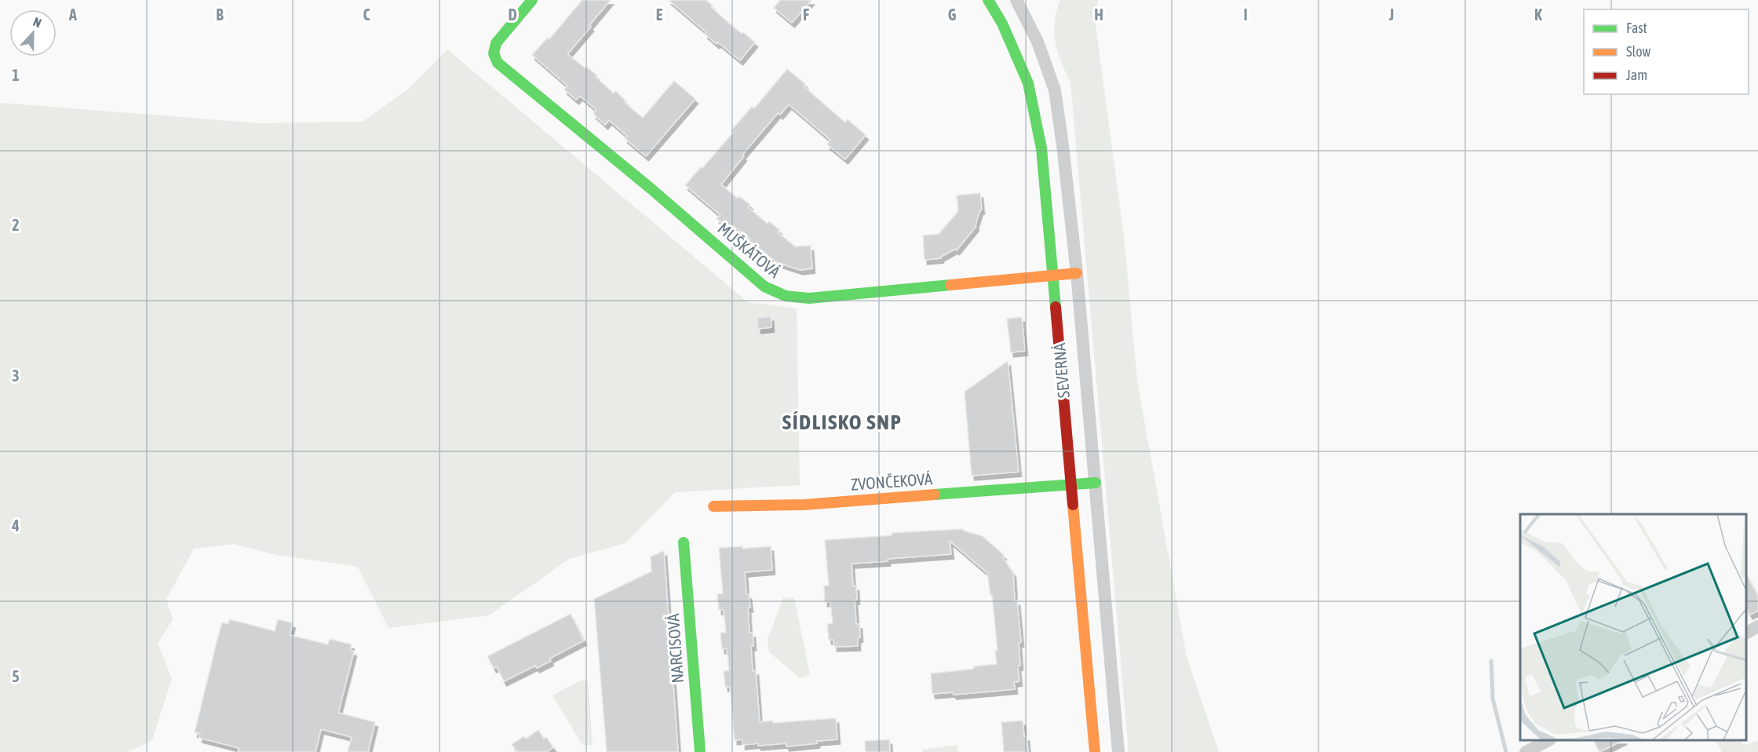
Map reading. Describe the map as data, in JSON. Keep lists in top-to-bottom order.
{
  "streets": {
    "street": [
      "MUŠKÁTOVÁ",
      "SEVERNÁ",
      "ZVONČEKOVÁ",
      "NARCISOVÁ"
    ]
  },
  "crossings": [
    ["MUŠKÁTOVÁ", "SEVERNÁ"],
    ["SEVERNÁ", "ZVONČEKOVÁ"]
  ],
  "districts": ["SÍDLISKO SNP"],
  "legend": ["Fast", "Slow", "Jam"],
  "north": "top",
  "grid": {
    "columns": [
      "A",
      "B",
      "C",
      "D",
      "E",
      "F",
      "G",
      "H",
      "I",
      "J",
      "K"
    ],
    "rows": [
      "1",
      "2",
      "3",
      "4",
      "5"
    ]
  }
}
